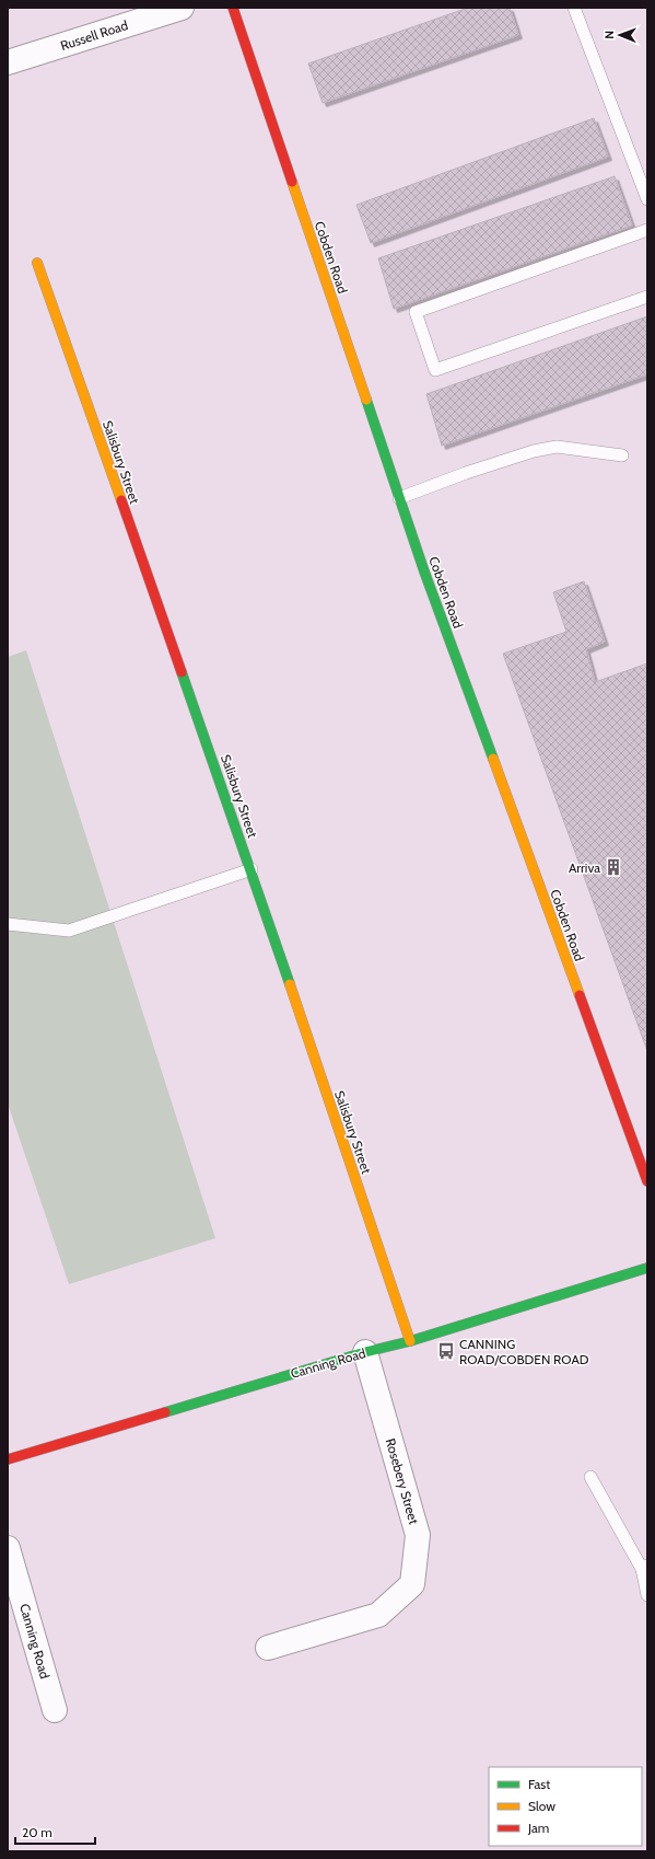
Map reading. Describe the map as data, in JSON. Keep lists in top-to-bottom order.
{
  "streets": {
    "street": [
      "Russell Road",
      "Cobden Road",
      "Salisbury Street",
      "Canning Road",
      "Rosebery Street"
    ]
  },
  "crossings": [
    ["Salisbury Street", "Canning Road"],
    ["Canning Road", "Rosebery Street"]
  ],
  "places": {
    "building": ["Arriva"],
    "bus stop": ["CANNING ROAD/COBDEN ROAD"]
  },
  "legend": ["Fast", "Slow", "Jam"],
  "scale_bar": "20 m",
  "north": "left"
}
